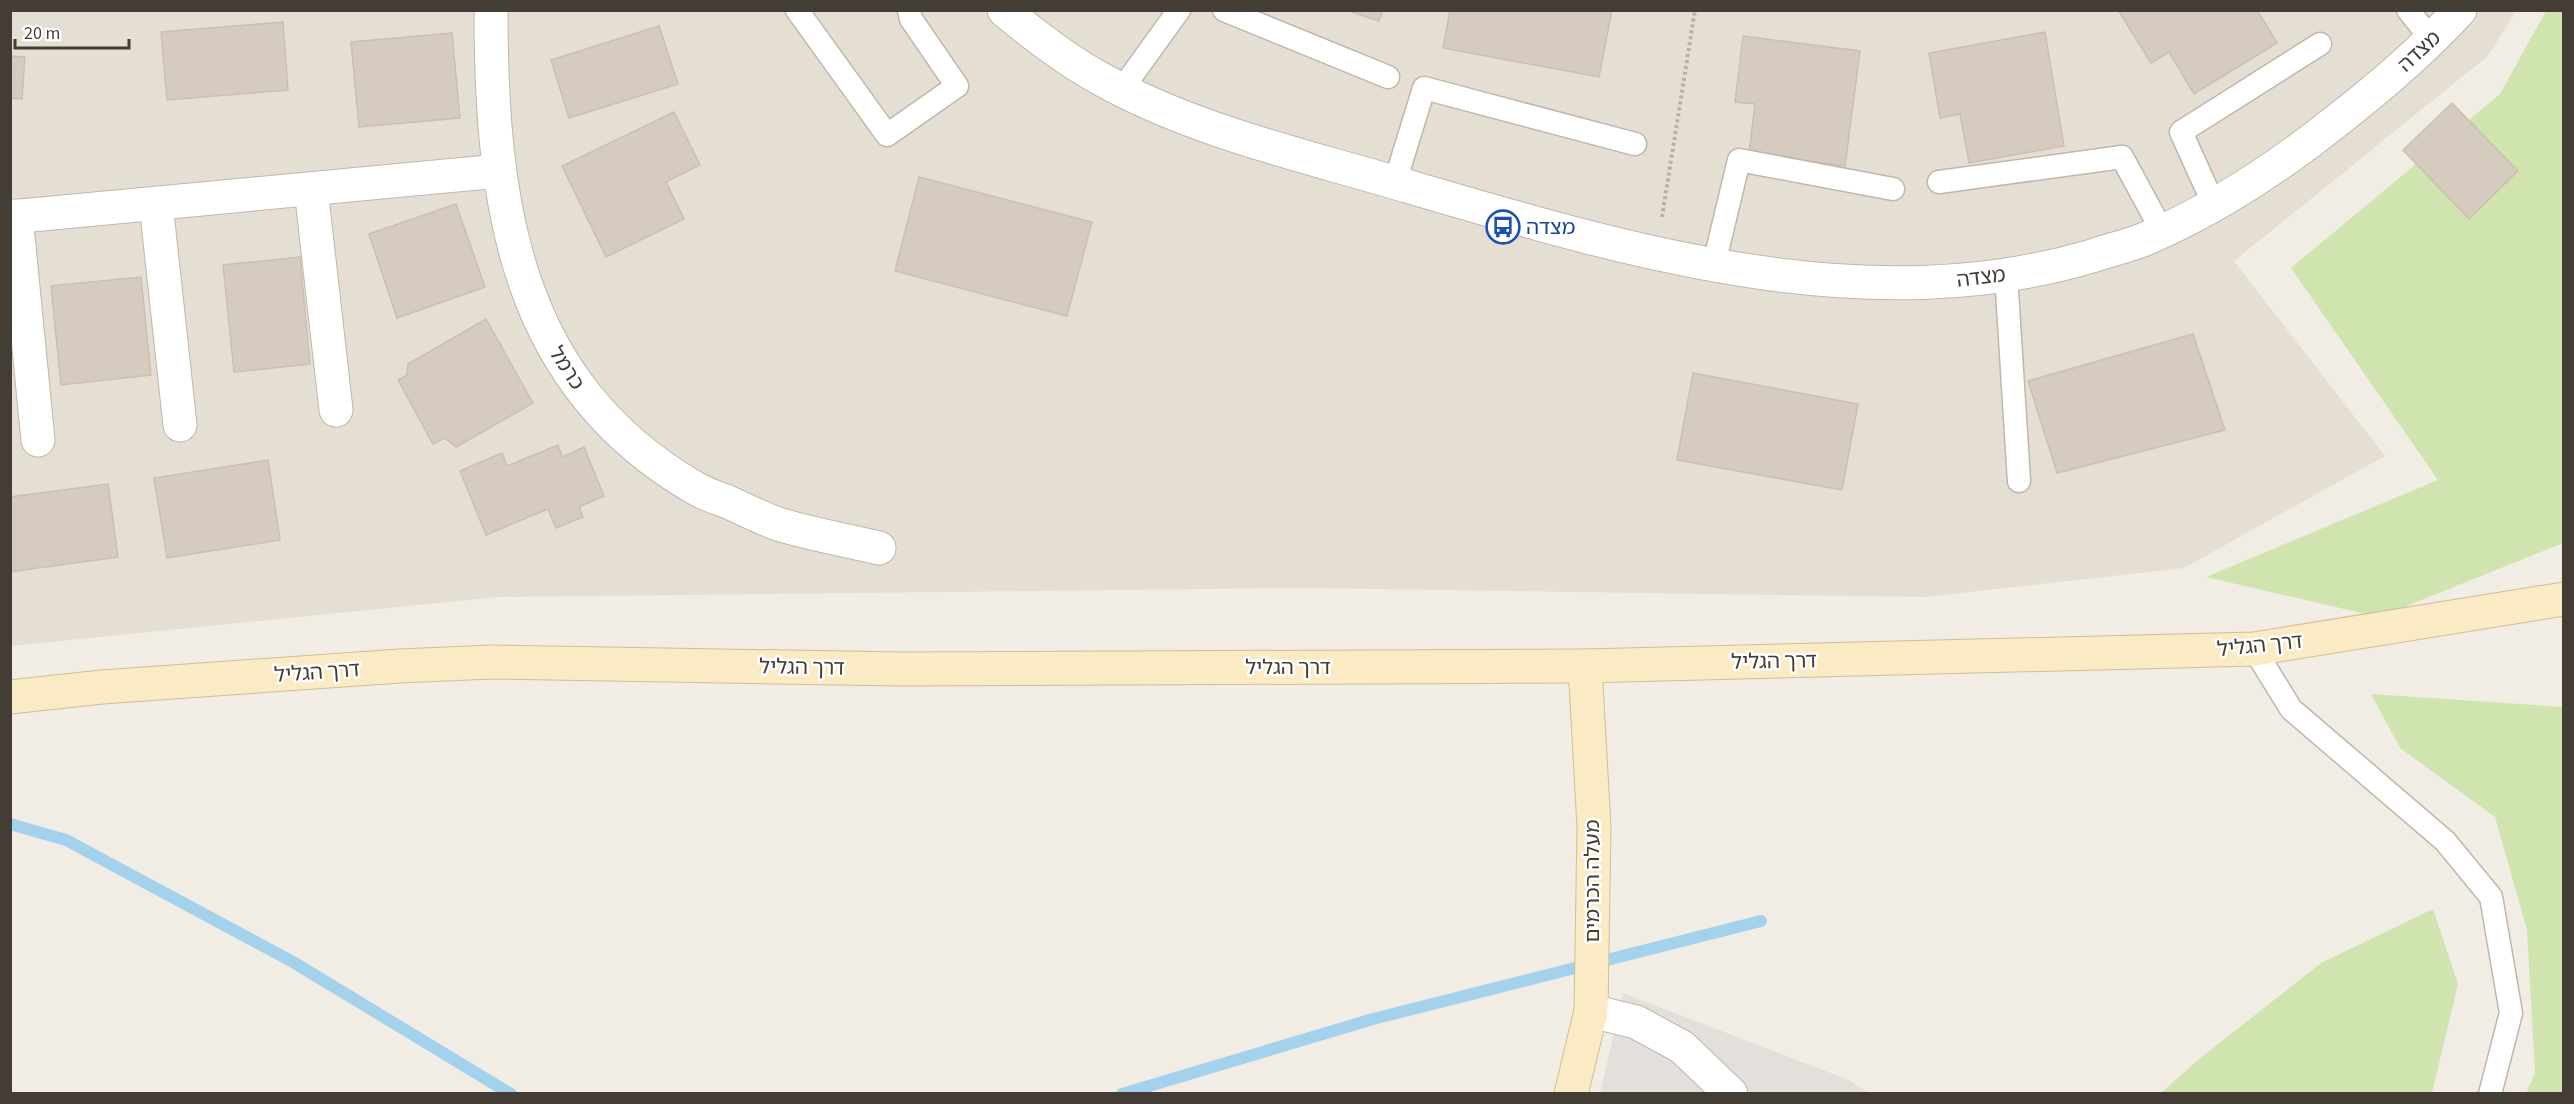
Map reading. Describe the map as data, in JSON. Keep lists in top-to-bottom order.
{
  "streets": {
    "street": [
      "מצדה",
      "כרמל",
      "דרך הגליל",
      "מעלה הכרמים"
    ]
  },
  "crossings": [
    ["דרך הגליל", "מעלה הכרמים"]
  ],
  "places": {
    "bus stop": ["מצדה"]
  },
  "scale_bar": "20 m"
}
